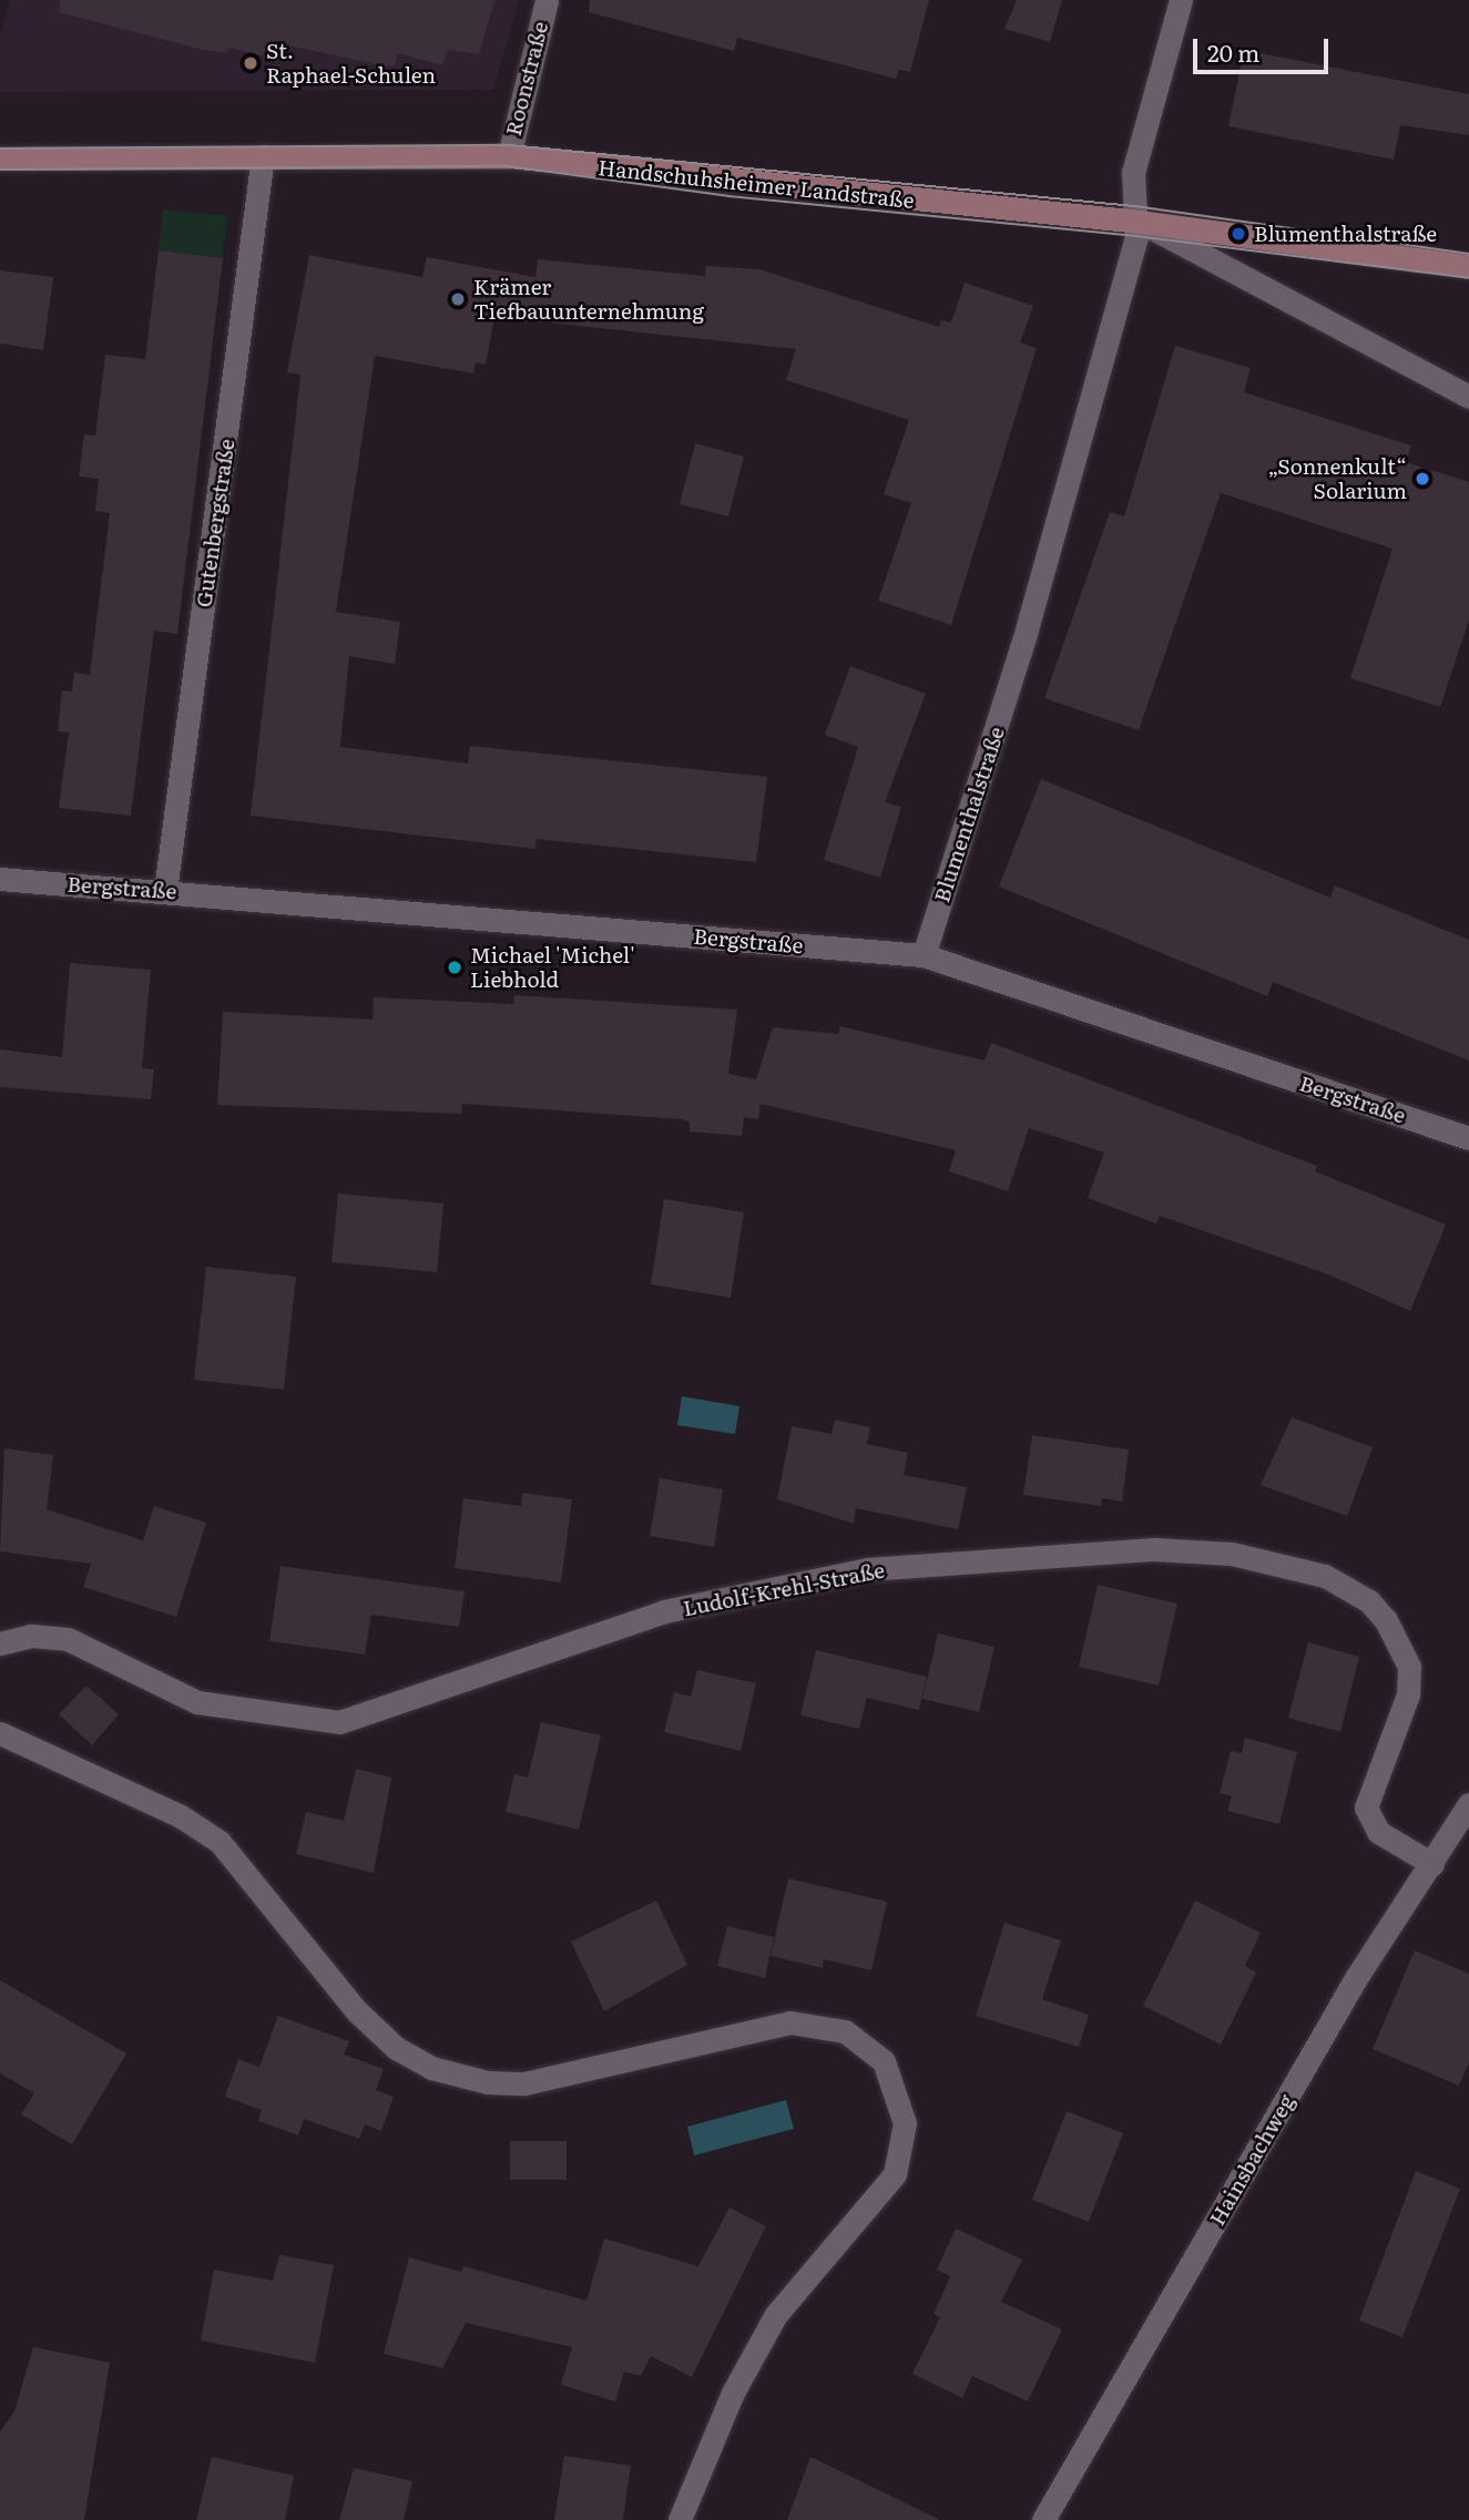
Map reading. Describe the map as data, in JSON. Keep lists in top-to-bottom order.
{
  "streets": {
    "main road": ["Handschuhsheimer Landstraße"],
    "street": [
      "Roonstraße",
      "Gutenbergstraße",
      "Blumenthalstraße",
      "Bergstraße",
      "Ludolf-Krehl-Straße",
      "Hainsbachweg"
    ]
  },
  "crossings": [
    ["Roonstraße", "Handschuhsheimer Landstraße"],
    ["Handschuhsheimer Landstraße", "Gutenbergstraße"],
    ["Handschuhsheimer Landstraße", "Blumenthalstraße"],
    ["Gutenbergstraße", "Bergstraße"],
    ["Blumenthalstraße", "Bergstraße"],
    ["Ludolf-Krehl-Straße", "Hainsbachweg"]
  ],
  "places": [
    "St. Raphael-Schulen",
    "Blumenthalstraße",
    "Krämer Tiefbauunternehmung",
    "„Sonnenkult“ Solarium",
    "Michael 'Michel' Liebhold"
  ],
  "scale_bar": "20 m"
}
